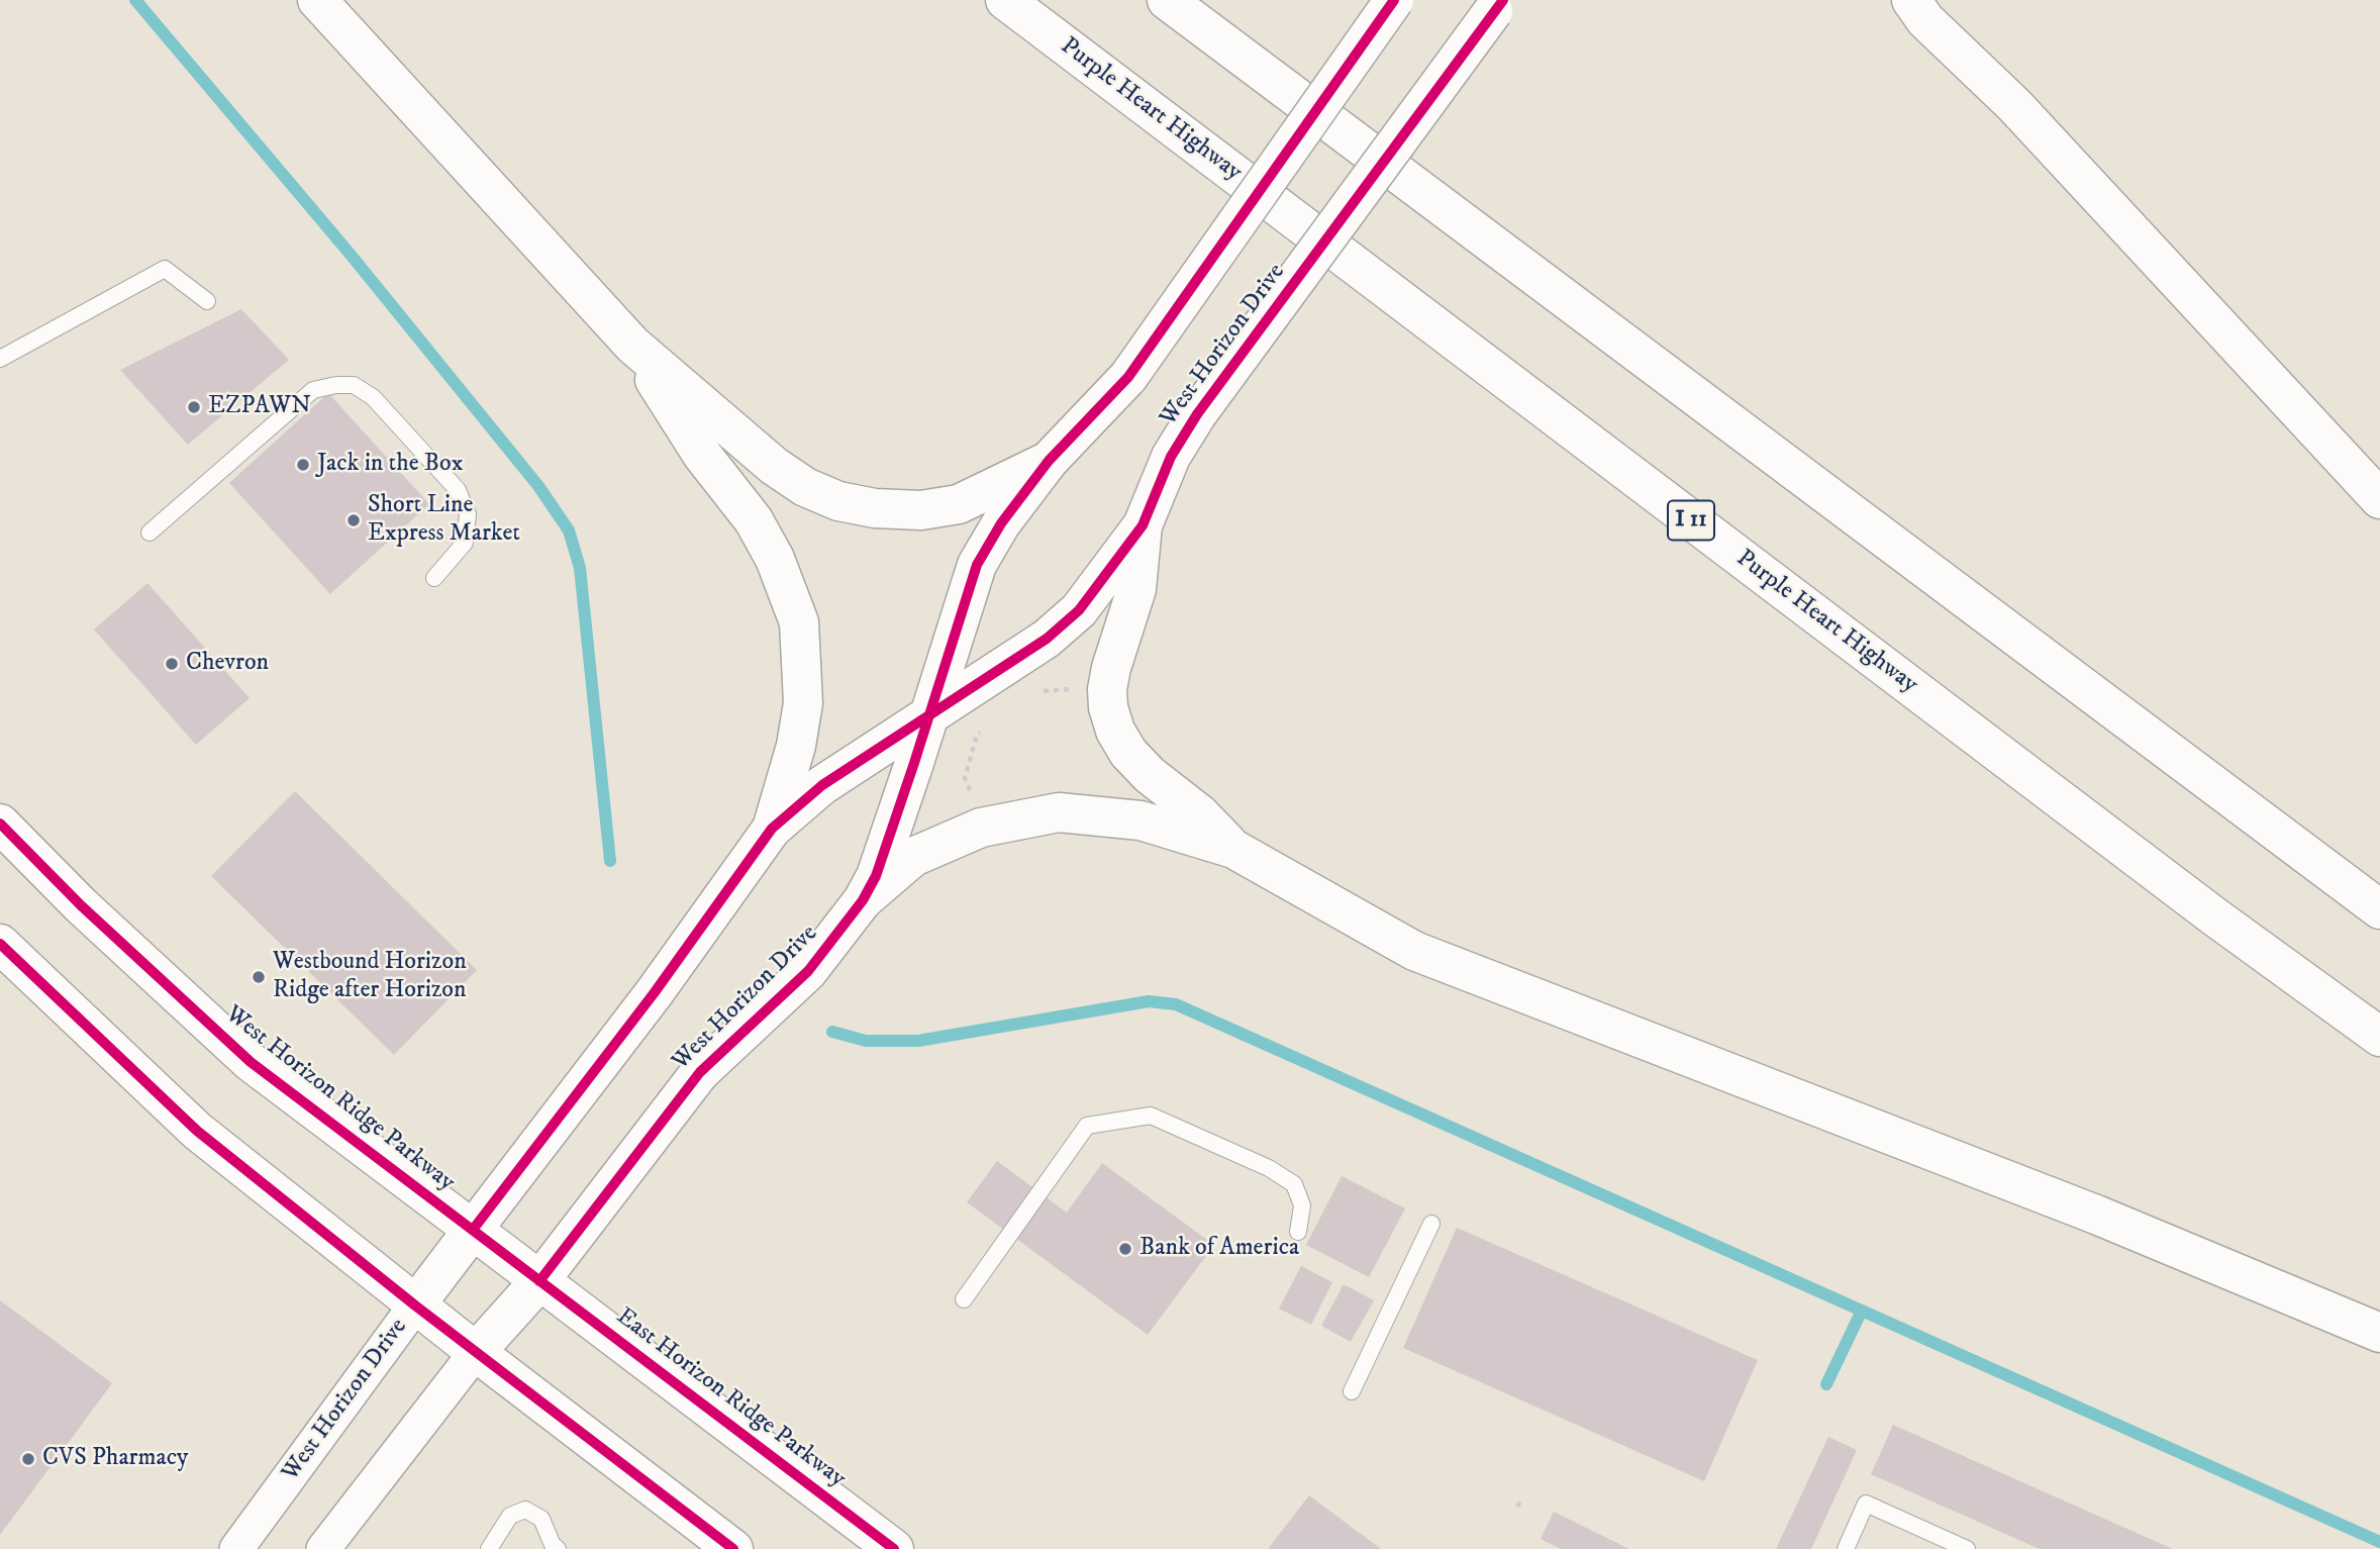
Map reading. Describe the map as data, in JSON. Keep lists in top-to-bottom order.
{
  "streets": {
    "main road": [
      "Purple Heart Highway",
      "West Horizon Drive",
      "I 11",
      "West Horizon Ridge Parkway",
      "East Horizon Ridge Parkway"
    ]
  },
  "crossings": [
    ["West Horizon Drive", "West Horizon Ridge Parkway"],
    ["West Horizon Drive", "East Horizon Ridge Parkway"],
    ["West Horizon Ridge Parkway", "East Horizon Ridge Parkway"]
  ],
  "places": [
    "EZPAWN",
    "Jack in the Box",
    "Short Line Express Market",
    "Chevron",
    "Westbound Horizon Ridge after Horizon",
    "Bank of America",
    "CVS Pharmacy"
  ]
}
